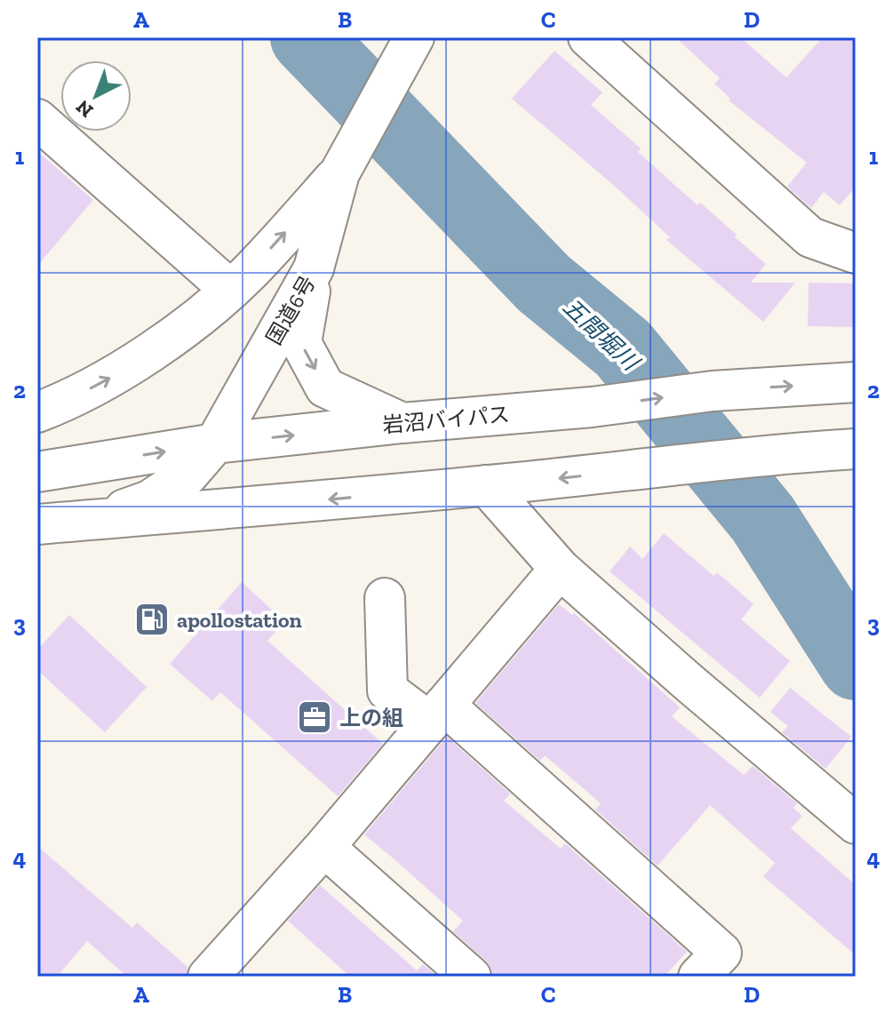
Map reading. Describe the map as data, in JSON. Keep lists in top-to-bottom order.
{
  "streets": {
    "main road": ["国道6号", "岩沼バイパス"]
  },
  "crossings": [
    ["国道6号", "岩沼バイパス"]
  ],
  "water": ["五間堀川"],
  "places": {
    "fuel station": ["apollostation"],
    "office": ["上の組"]
  },
  "north": "bottom left",
  "grid": {
    "columns": [
      "A",
      "B",
      "C",
      "D"
    ],
    "rows": [
      "1",
      "2",
      "3",
      "4"
    ]
  }
}
